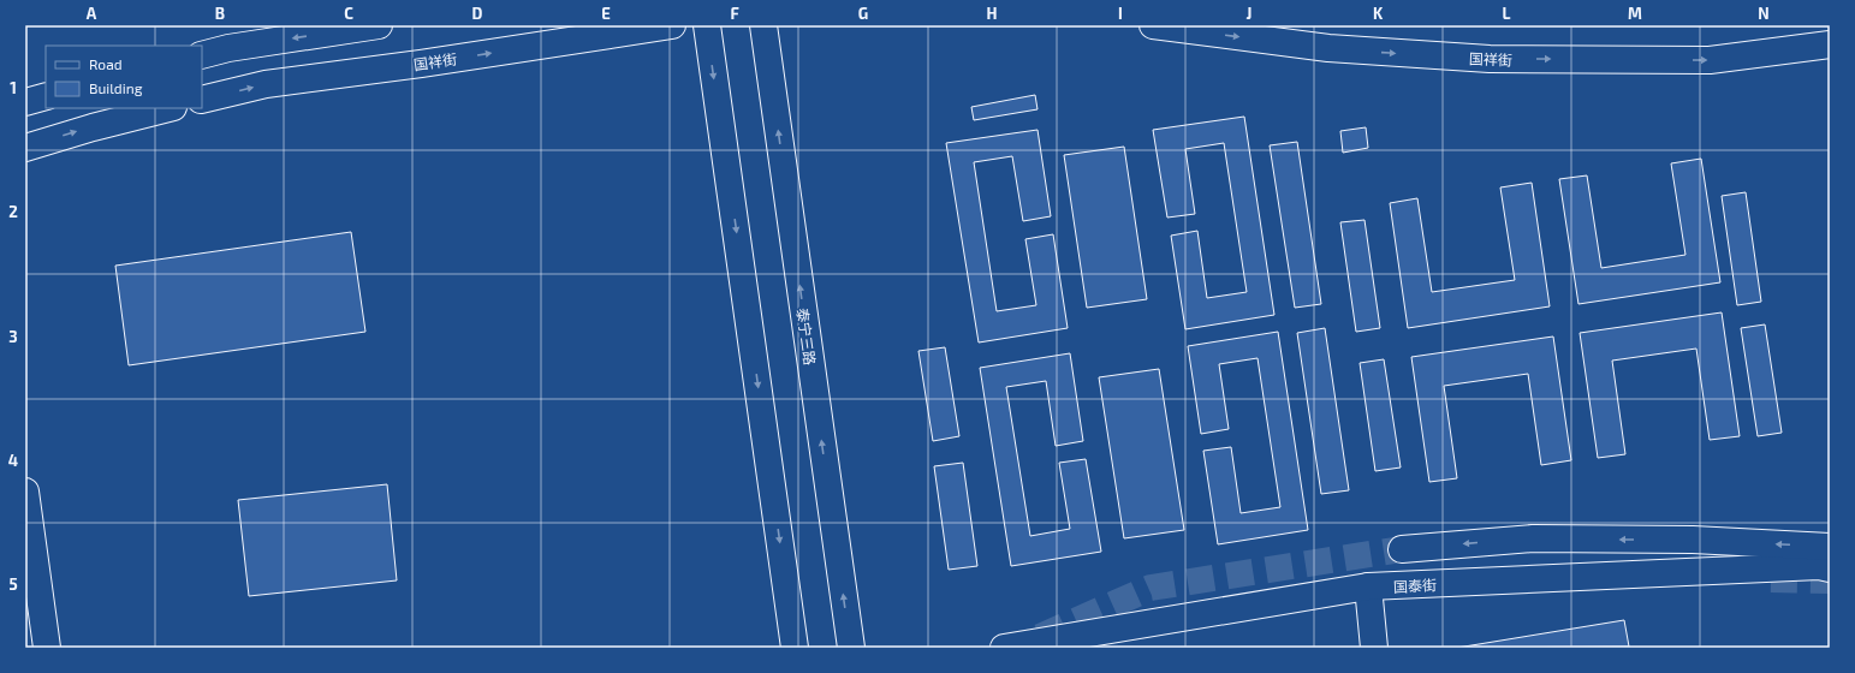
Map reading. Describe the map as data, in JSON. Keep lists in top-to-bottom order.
{
  "streets": {
    "street": ["国祥街", "泰宁三路", "国泰街"]
  },
  "one_way": ["国祥街"],
  "legend": ["Road", "Building"],
  "grid": {
    "columns": [
      "A",
      "B",
      "C",
      "D",
      "E",
      "F",
      "G",
      "H",
      "I",
      "J",
      "K",
      "L",
      "M",
      "N"
    ],
    "rows": [
      "1",
      "2",
      "3",
      "4",
      "5"
    ]
  }
}
